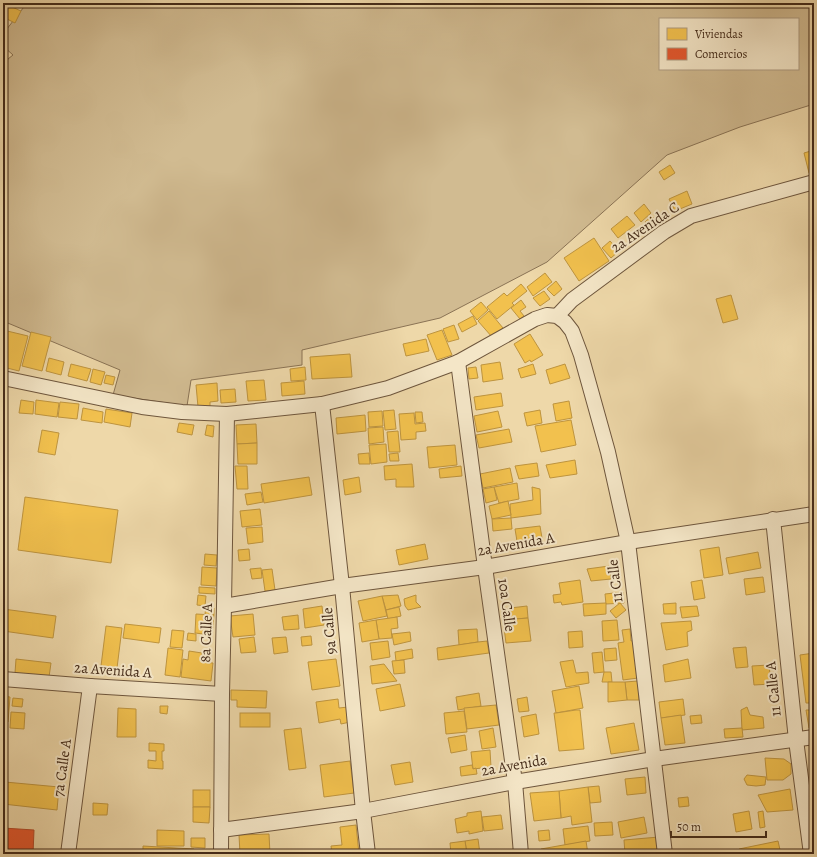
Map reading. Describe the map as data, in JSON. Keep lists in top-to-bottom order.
{
  "streets": {
    "street": [
      "2a Avenida C",
      "2a Avenida A",
      "11 Calle",
      "10a Calle",
      "9a Calle",
      "8a Calle A",
      "11 Calle A",
      "2a Avenida",
      "7a Calle A"
    ]
  },
  "crossings": [
    ["2a Avenida C", "11 Calle"],
    ["2a Avenida A", "11 Calle"],
    ["2a Avenida A", "10a Calle"],
    ["2a Avenida A", "9a Calle"],
    ["2a Avenida A", "8a Calle A"],
    ["2a Avenida A", "11 Calle A"],
    ["2a Avenida A", "7a Calle A"],
    ["11 Calle", "2a Avenida"],
    ["10a Calle", "2a Avenida"],
    ["9a Calle", "2a Avenida"],
    ["8a Calle A", "2a Avenida"],
    ["11 Calle A", "2a Avenida"]
  ],
  "legend": ["Viviendas", "Comercios"],
  "scale_bar": "50 m"
}
